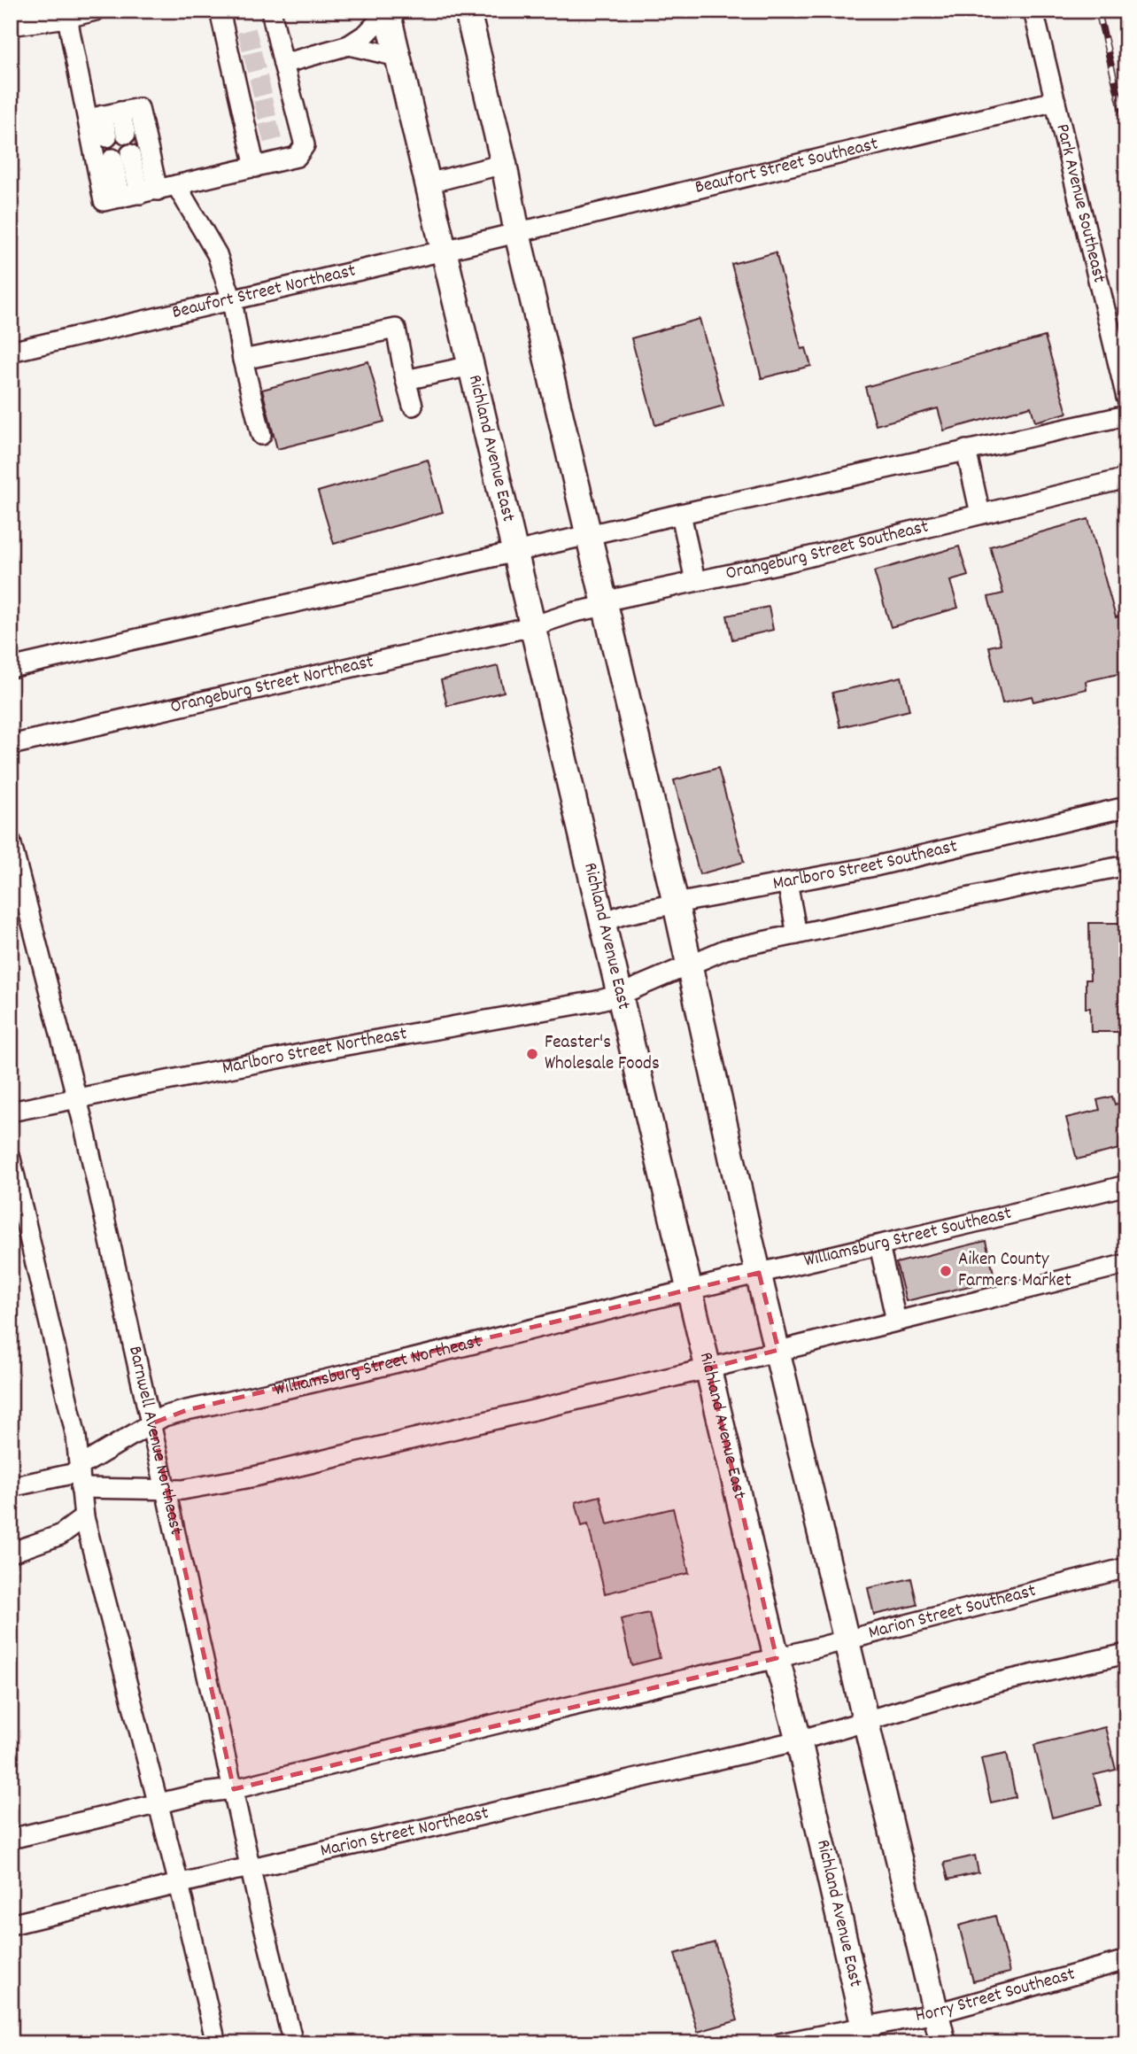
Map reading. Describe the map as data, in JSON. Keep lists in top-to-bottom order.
{
  "streets": {
    "main road": ["Richland Avenue East"],
    "street": [
      "Beaufort Street Southeast",
      "Park Avenue Southeast",
      "Beaufort Street Northeast",
      "Orangeburg Street Southeast",
      "Orangeburg Street Northeast",
      "Marlboro Street Southeast",
      "Marlboro Street Northeast",
      "Williamsburg Street Southeast",
      "Williamsburg Street Northeast",
      "Barnwell Avenue Northeast",
      "Marion Street Southeast",
      "Marion Street Northeast",
      "Horry Street Southeast"
    ]
  },
  "crossings": [
    ["Beaufort Street Southeast", "Park Avenue Southeast"],
    ["Beaufort Street Southeast", "Beaufort Street Northeast"],
    ["Beaufort Street Northeast", "Richland Avenue East"],
    ["Richland Avenue East", "Orangeburg Street Southeast"],
    ["Richland Avenue East", "Orangeburg Street Northeast"],
    ["Richland Avenue East", "Marlboro Street Southeast"],
    ["Richland Avenue East", "Marlboro Street Northeast"],
    ["Richland Avenue East", "Williamsburg Street Southeast"],
    ["Richland Avenue East", "Williamsburg Street Northeast"],
    ["Richland Avenue East", "Marion Street Southeast"],
    ["Richland Avenue East", "Marion Street Northeast"],
    ["Richland Avenue East", "Horry Street Southeast"],
    ["Orangeburg Street Southeast", "Orangeburg Street Northeast"],
    ["Marlboro Street Northeast", "Barnwell Avenue Northeast"],
    ["Williamsburg Street Southeast", "Williamsburg Street Northeast"],
    ["Williamsburg Street Northeast", "Barnwell Avenue Northeast"],
    ["Barnwell Avenue Northeast", "Marion Street Northeast"]
  ],
  "places": ["Feaster's Wholesale Foods", "Aiken County Farmers Market"]
}
